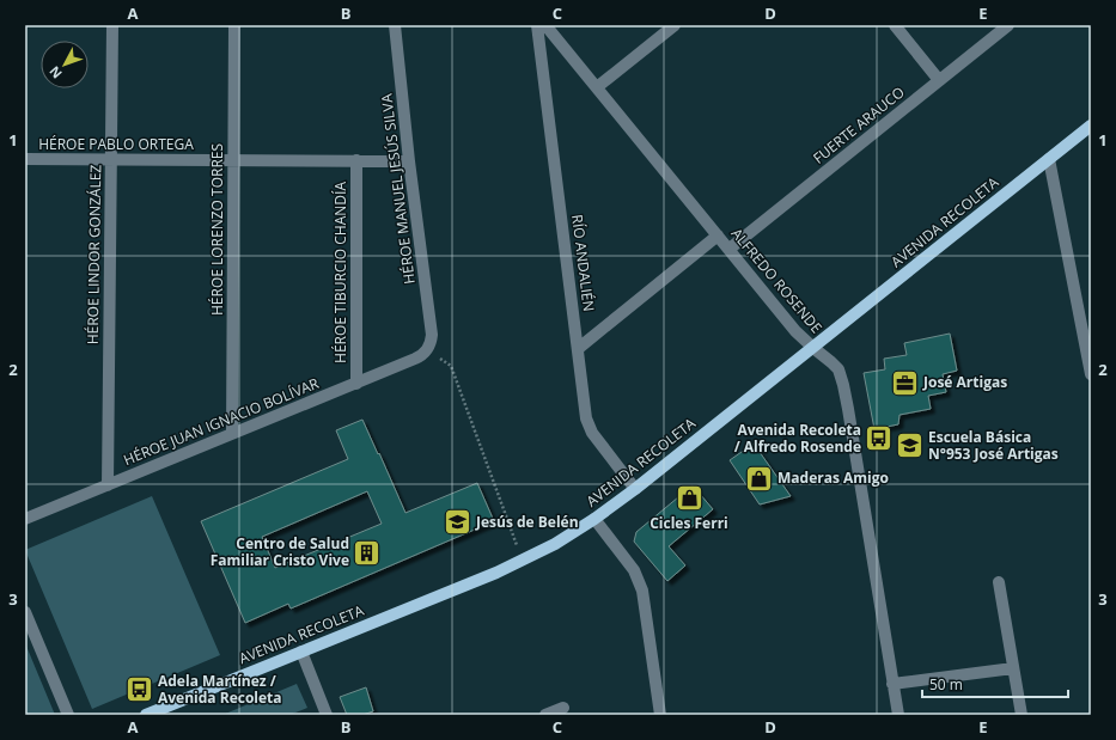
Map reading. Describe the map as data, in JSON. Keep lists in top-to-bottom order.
{
  "streets": {
    "main road": ["AVENIDA RECOLETA"],
    "street": [
      "FUERTE ARAUCO",
      "HÉROE PABLO ORTEGA",
      "HÉROE MANUEL JESÚS SILVA",
      "HÉROE LORENZO TORRES",
      "HÉROE LINDOR GONZÁLEZ",
      "RÍO ANDALIÉN",
      "HÉROE TIBURCIO CHANDÍA",
      "ALFREDO ROSENDE",
      "HÉROE JUAN IGNACIO BOLÍVAR"
    ]
  },
  "crossings": [
    ["FUERTE ARAUCO", "ALFREDO ROSENDE"],
    ["HÉROE PABLO ORTEGA", "HÉROE MANUEL JESÚS SILVA"],
    ["HÉROE PABLO ORTEGA", "HÉROE LORENZO TORRES"],
    ["HÉROE PABLO ORTEGA", "HÉROE LINDOR GONZÁLEZ"],
    ["HÉROE PABLO ORTEGA", "HÉROE TIBURCIO CHANDÍA"],
    ["HÉROE MANUEL JESÚS SILVA", "HÉROE JUAN IGNACIO BOLÍVAR"],
    ["AVENIDA RECOLETA", "RÍO ANDALIÉN"],
    ["AVENIDA RECOLETA", "ALFREDO ROSENDE"],
    ["HÉROE LORENZO TORRES", "HÉROE JUAN IGNACIO BOLÍVAR"],
    ["HÉROE LINDOR GONZÁLEZ", "HÉROE JUAN IGNACIO BOLÍVAR"],
    ["HÉROE TIBURCIO CHANDÍA", "HÉROE JUAN IGNACIO BOLÍVAR"]
  ],
  "places": {
    "office": ["José Artigas"],
    "bus stop": ["Avenida Recoleta / Alfredo Rosende", "Adela Martínez / Avenida Recoleta"],
    "school or university": ["Escuela Básica N°953 José Artigas", "Jesús de Belén"],
    "shop": ["Maderas Amigo", "Cicles Ferri"],
    "building": ["Centro de Salud Familiar Cristo Vive"]
  },
  "scale_bar": "50 m",
  "north": "bottom left",
  "grid": {
    "columns": [
      "A",
      "B",
      "C",
      "D",
      "E"
    ],
    "rows": ["1", "2", "3"]
  }
}
